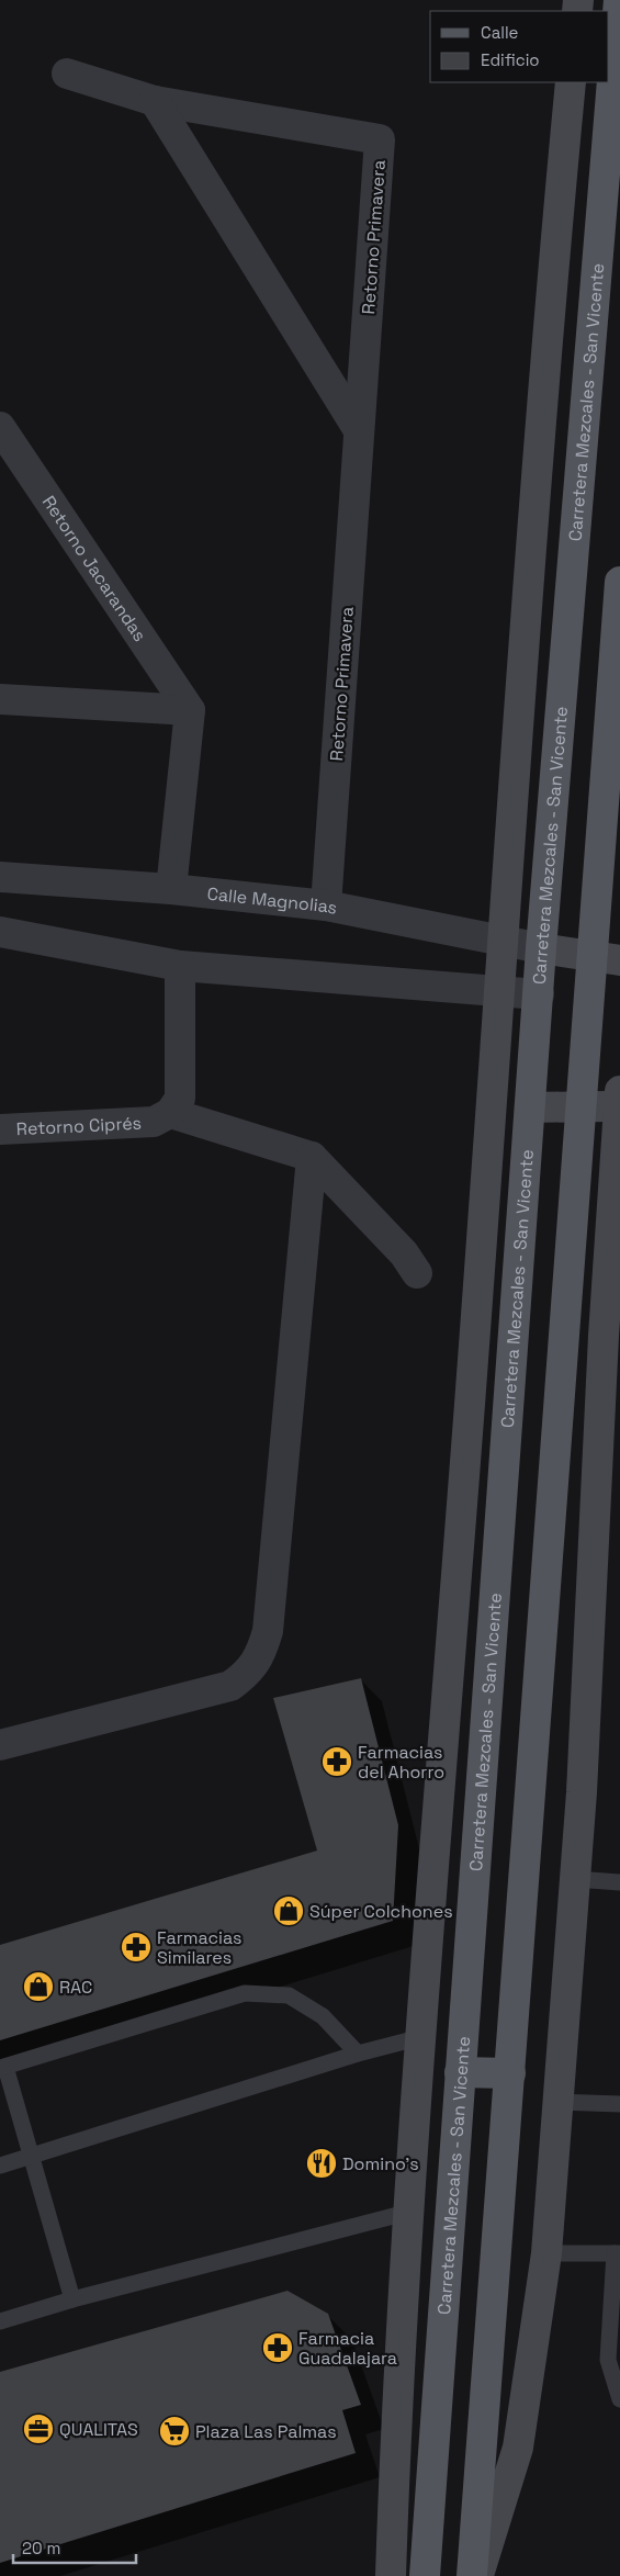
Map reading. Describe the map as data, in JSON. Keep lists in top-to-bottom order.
{
  "streets": {
    "main road": ["Carretera Mezcales - San Vicente"],
    "street": [
      "Retorno Primavera",
      "Retorno Jacarandas",
      "Calle Magnolias",
      "Retorno Ciprés"
    ]
  },
  "crossings": [
    ["Retorno Primavera", "Calle Magnolias"],
    ["Carretera Mezcales - San Vicente", "Calle Magnolias"]
  ],
  "places": {
    "pharmacy": ["Farmacias del Ahorro", "Farmacias Similares", "Farmacia Guadalajara"],
    "shop": ["Súper Colchones", "RAC"],
    "restaurant": ["Domino's"],
    "office": ["QUALITAS"],
    "supermarket": ["Plaza Las Palmas"]
  },
  "legend": ["Calle", "Edificio"],
  "scale_bar": "20 m"
}
